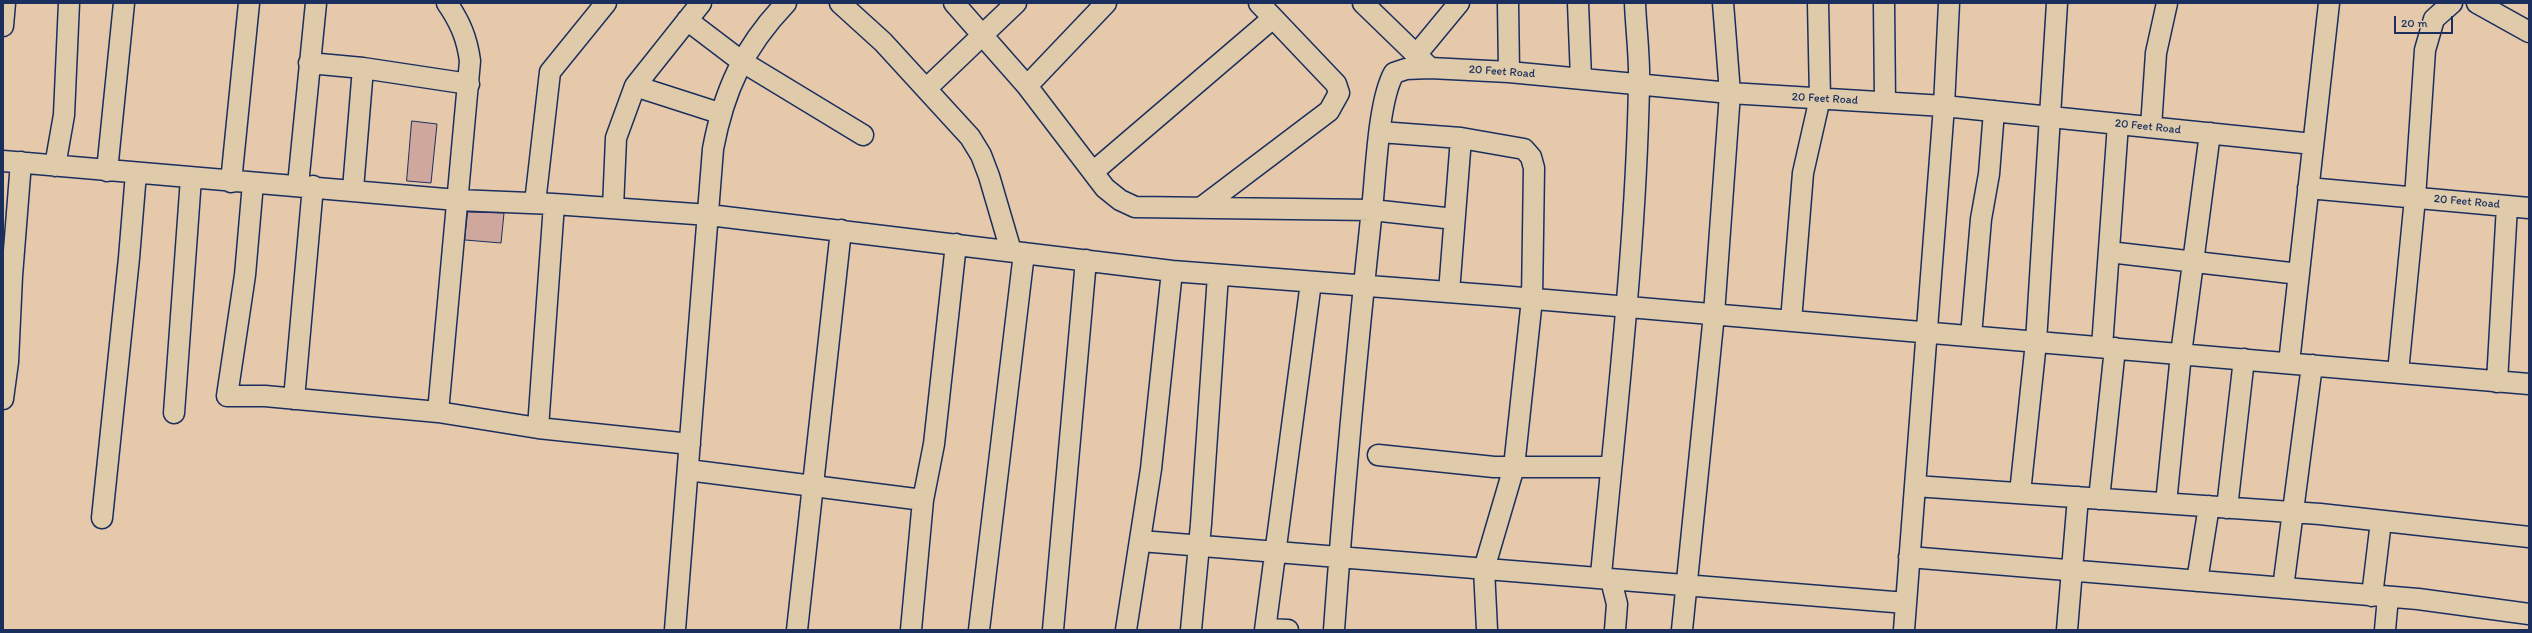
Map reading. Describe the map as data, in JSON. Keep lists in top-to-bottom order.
{
  "streets": {
    "street": ["20 Feet Road"]
  },
  "scale_bar": "20 m"
}
